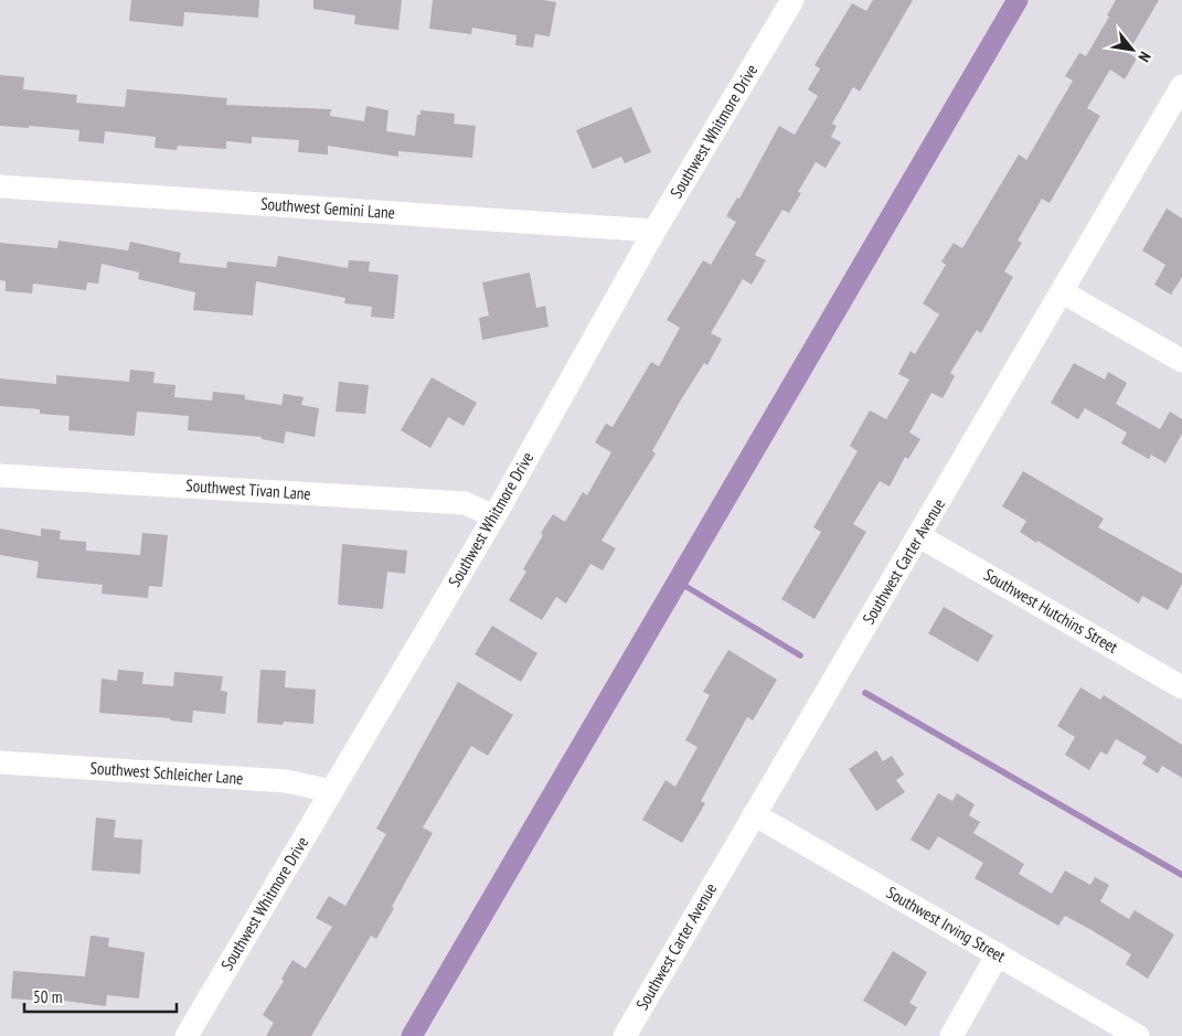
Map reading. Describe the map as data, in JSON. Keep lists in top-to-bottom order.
{
  "streets": {
    "street": [
      "Southwest Whitmore Drive",
      "Southwest Gemini Lane",
      "Southwest Tivan Lane",
      "Southwest Carter Avenue",
      "Southwest Hutchins Street",
      "Southwest Schleicher Lane",
      "Southwest Irving Street"
    ]
  },
  "crossings": [
    ["Southwest Whitmore Drive", "Southwest Gemini Lane"],
    ["Southwest Whitmore Drive", "Southwest Tivan Lane"],
    ["Southwest Whitmore Drive", "Southwest Schleicher Lane"],
    ["Southwest Carter Avenue", "Southwest Hutchins Street"],
    ["Southwest Carter Avenue", "Southwest Irving Street"]
  ],
  "scale_bar": "50 m",
  "north": "bottom right"
}
